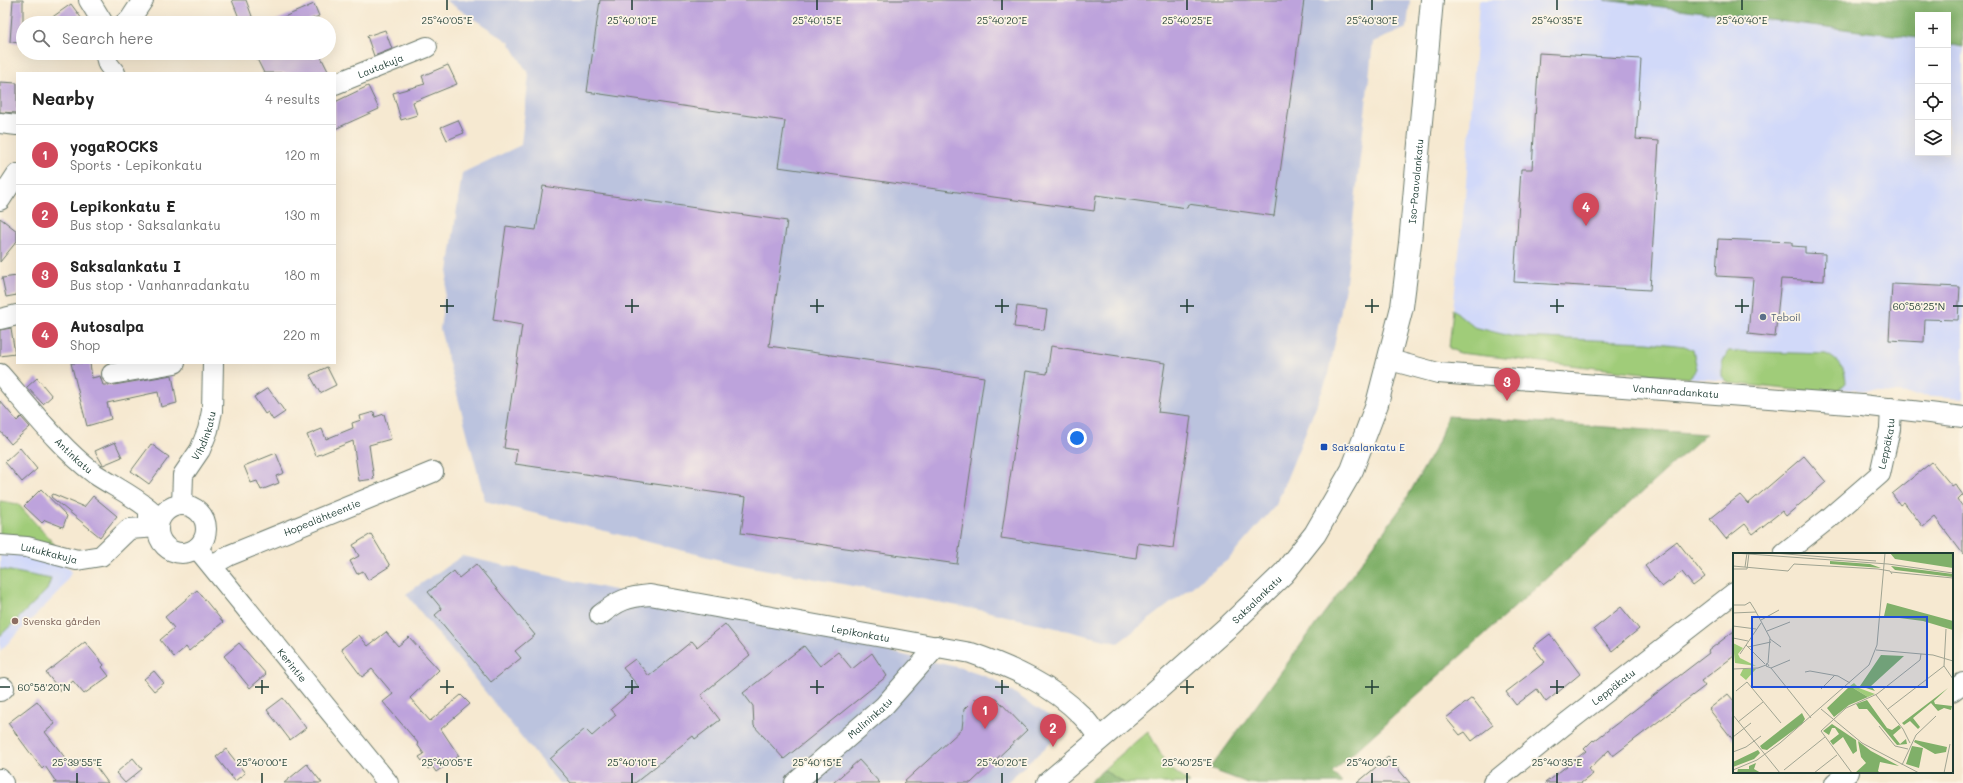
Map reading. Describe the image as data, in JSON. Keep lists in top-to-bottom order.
{
  "streets": {
    "main road": ["Iso-Paavolankatu", "Saksalankatu"],
    "street": [
      "Lautakuja",
      "Vanhanradankatu",
      "Vihdinkatu",
      "Leppäkatu",
      "Antinkatu",
      "Hopealähteentie",
      "Lutukkakuja",
      "Lepikonkatu",
      "Kerintie",
      "Malininkatu"
    ]
  },
  "crossings": [
    ["Iso-Paavolankatu", "Vanhanradankatu"],
    ["Iso-Paavolankatu", "Saksalankatu"],
    ["Vanhanradankatu", "Leppäkatu"],
    ["Vanhanradankatu", "Saksalankatu"],
    ["Vihdinkatu", "Antinkatu"],
    ["Vihdinkatu", "Lutukkakuja"],
    ["Vihdinkatu", "Kerintie"],
    ["Antinkatu", "Lutukkakuja"],
    ["Antinkatu", "Kerintie"],
    ["Hopealähteentie", "Kerintie"],
    ["Lutukkakuja", "Kerintie"],
    ["Saksalankatu", "Lepikonkatu"],
    ["Lepikonkatu", "Malininkatu"]
  ],
  "places": {
    "other": ["Teboil", "Svenska gården"],
    "transit": ["Saksalankatu E"]
  },
  "page": {
    "map_buttons": ["+", "−"],
    "search": "Search here",
    "heading": ["Nearby", "4 results"],
    "list": [
      {
        "mark": "1",
        "name": "yogaROCKS",
        "note": "Sports · Lepikonkatu",
        "value": "120 m"
      },
      {
        "mark": "2",
        "name": "Lepikonkatu E",
        "note": "Bus stop · Saksalankatu",
        "value": "130 m"
      },
      {
        "mark": "3",
        "name": "Saksalankatu I",
        "note": "Bus stop · Vanhanradankatu",
        "value": "180 m"
      },
      {
        "mark": "4",
        "name": "Autosalpa",
        "note": "Shop",
        "value": "220 m"
      }
    ],
    "pins": [
      "4",
      "3",
      "1",
      "2"
    ]
  },
  "coordinates": [
    "25°40'05\"E",
    "25°40'10\"E",
    "25°40'15\"E",
    "25°40'20\"E",
    "25°40'25\"E",
    "25°40'30\"E",
    "25°40'35\"E",
    "25°40'40\"E",
    "60°58'25\"N",
    "60°58'20\"N",
    "25°39'55\"E",
    "25°40'00\"E"
  ]
}
